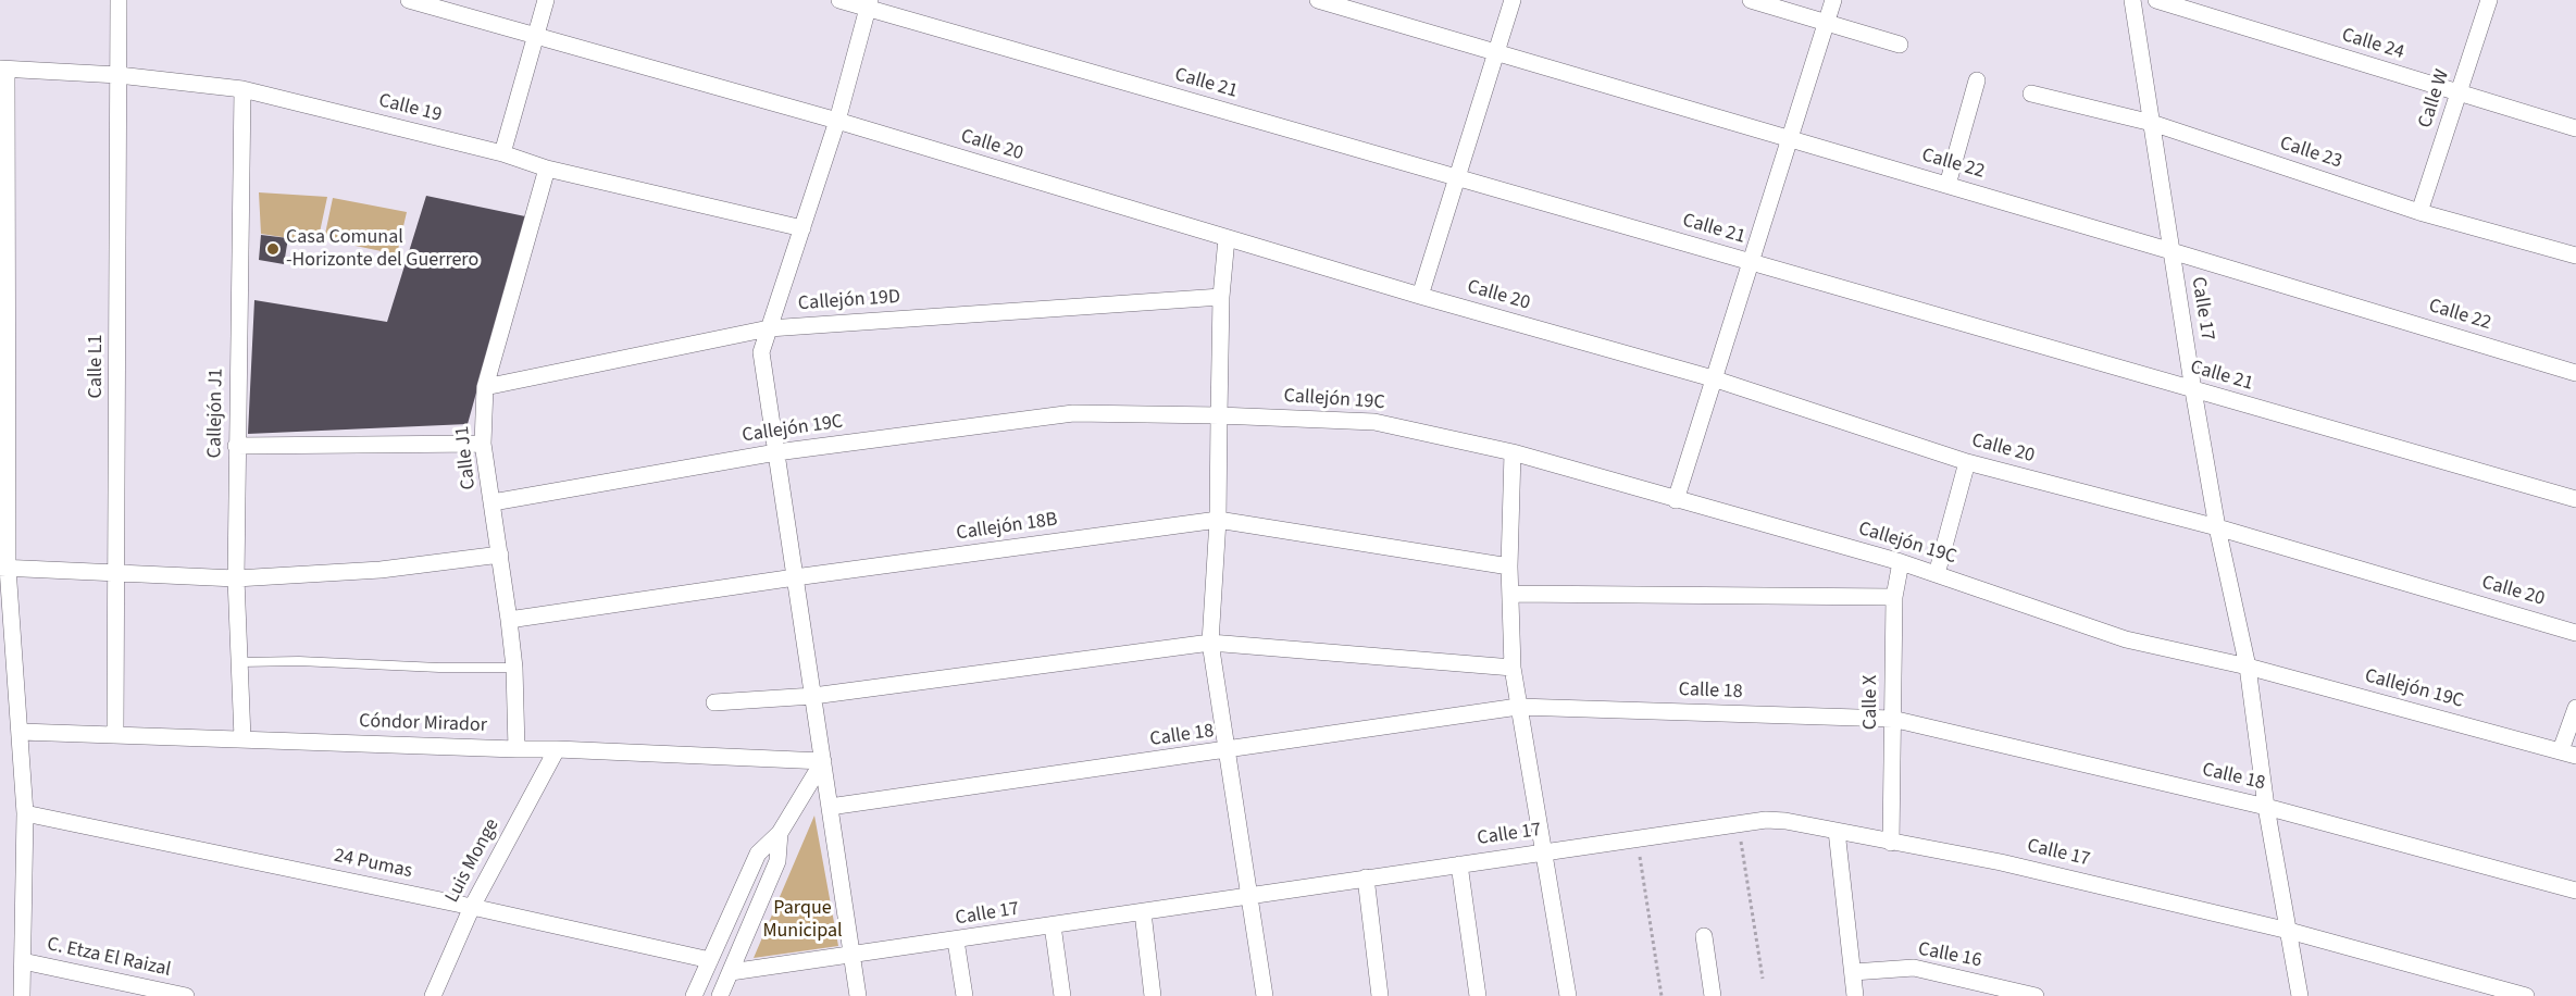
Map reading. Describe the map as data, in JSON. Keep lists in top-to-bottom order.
{
  "streets": {
    "street": [
      "Calle 24",
      "Calle 21",
      "Calle W",
      "Calle 19",
      "Calle 20",
      "Calle 23",
      "Calle 22",
      "Callejón 19D",
      "Calle 17",
      "Calle L1",
      "Callejón 19C",
      "Callejón J1",
      "Calle J1",
      "Callejón 18B",
      "Calle 18",
      "Calle X",
      "Cóndor Mirador",
      "Luis Monge",
      "24 Pumas",
      "Calle 16",
      "C. Etza El Raizal"
    ]
  },
  "crossings": [
    ["Calle 24", "Calle W"],
    ["Calle 21", "Calle 17"],
    ["Calle W", "Calle 23"],
    ["Calle 19", "Calle L1"],
    ["Calle 19", "Callejón J1"],
    ["Calle 19", "Calle J1"],
    ["Calle 20", "Calle 17"],
    ["Calle 23", "Calle 17"],
    ["Calle 22", "Calle 17"],
    ["Callejón 19D", "Calle J1"],
    ["Calle 17", "Callejón 19C"],
    ["Calle 17", "Calle 18"],
    ["Calle 17", "Calle X"],
    ["Calle L1", "Cóndor Mirador"],
    ["Callejón 19C", "Calle J1"],
    ["Callejón 19C", "Calle X"],
    ["Callejón J1", "Cóndor Mirador"],
    ["Calle J1", "Callejón 18B"],
    ["Calle J1", "Cóndor Mirador"],
    ["Calle 18", "Calle X"],
    ["Cóndor Mirador", "Luis Monge"],
    ["Luis Monge", "24 Pumas"]
  ],
  "parks": ["Parque Municipal"],
  "places": ["Casa Comunal -Horizonte del Guerrero"]
}
